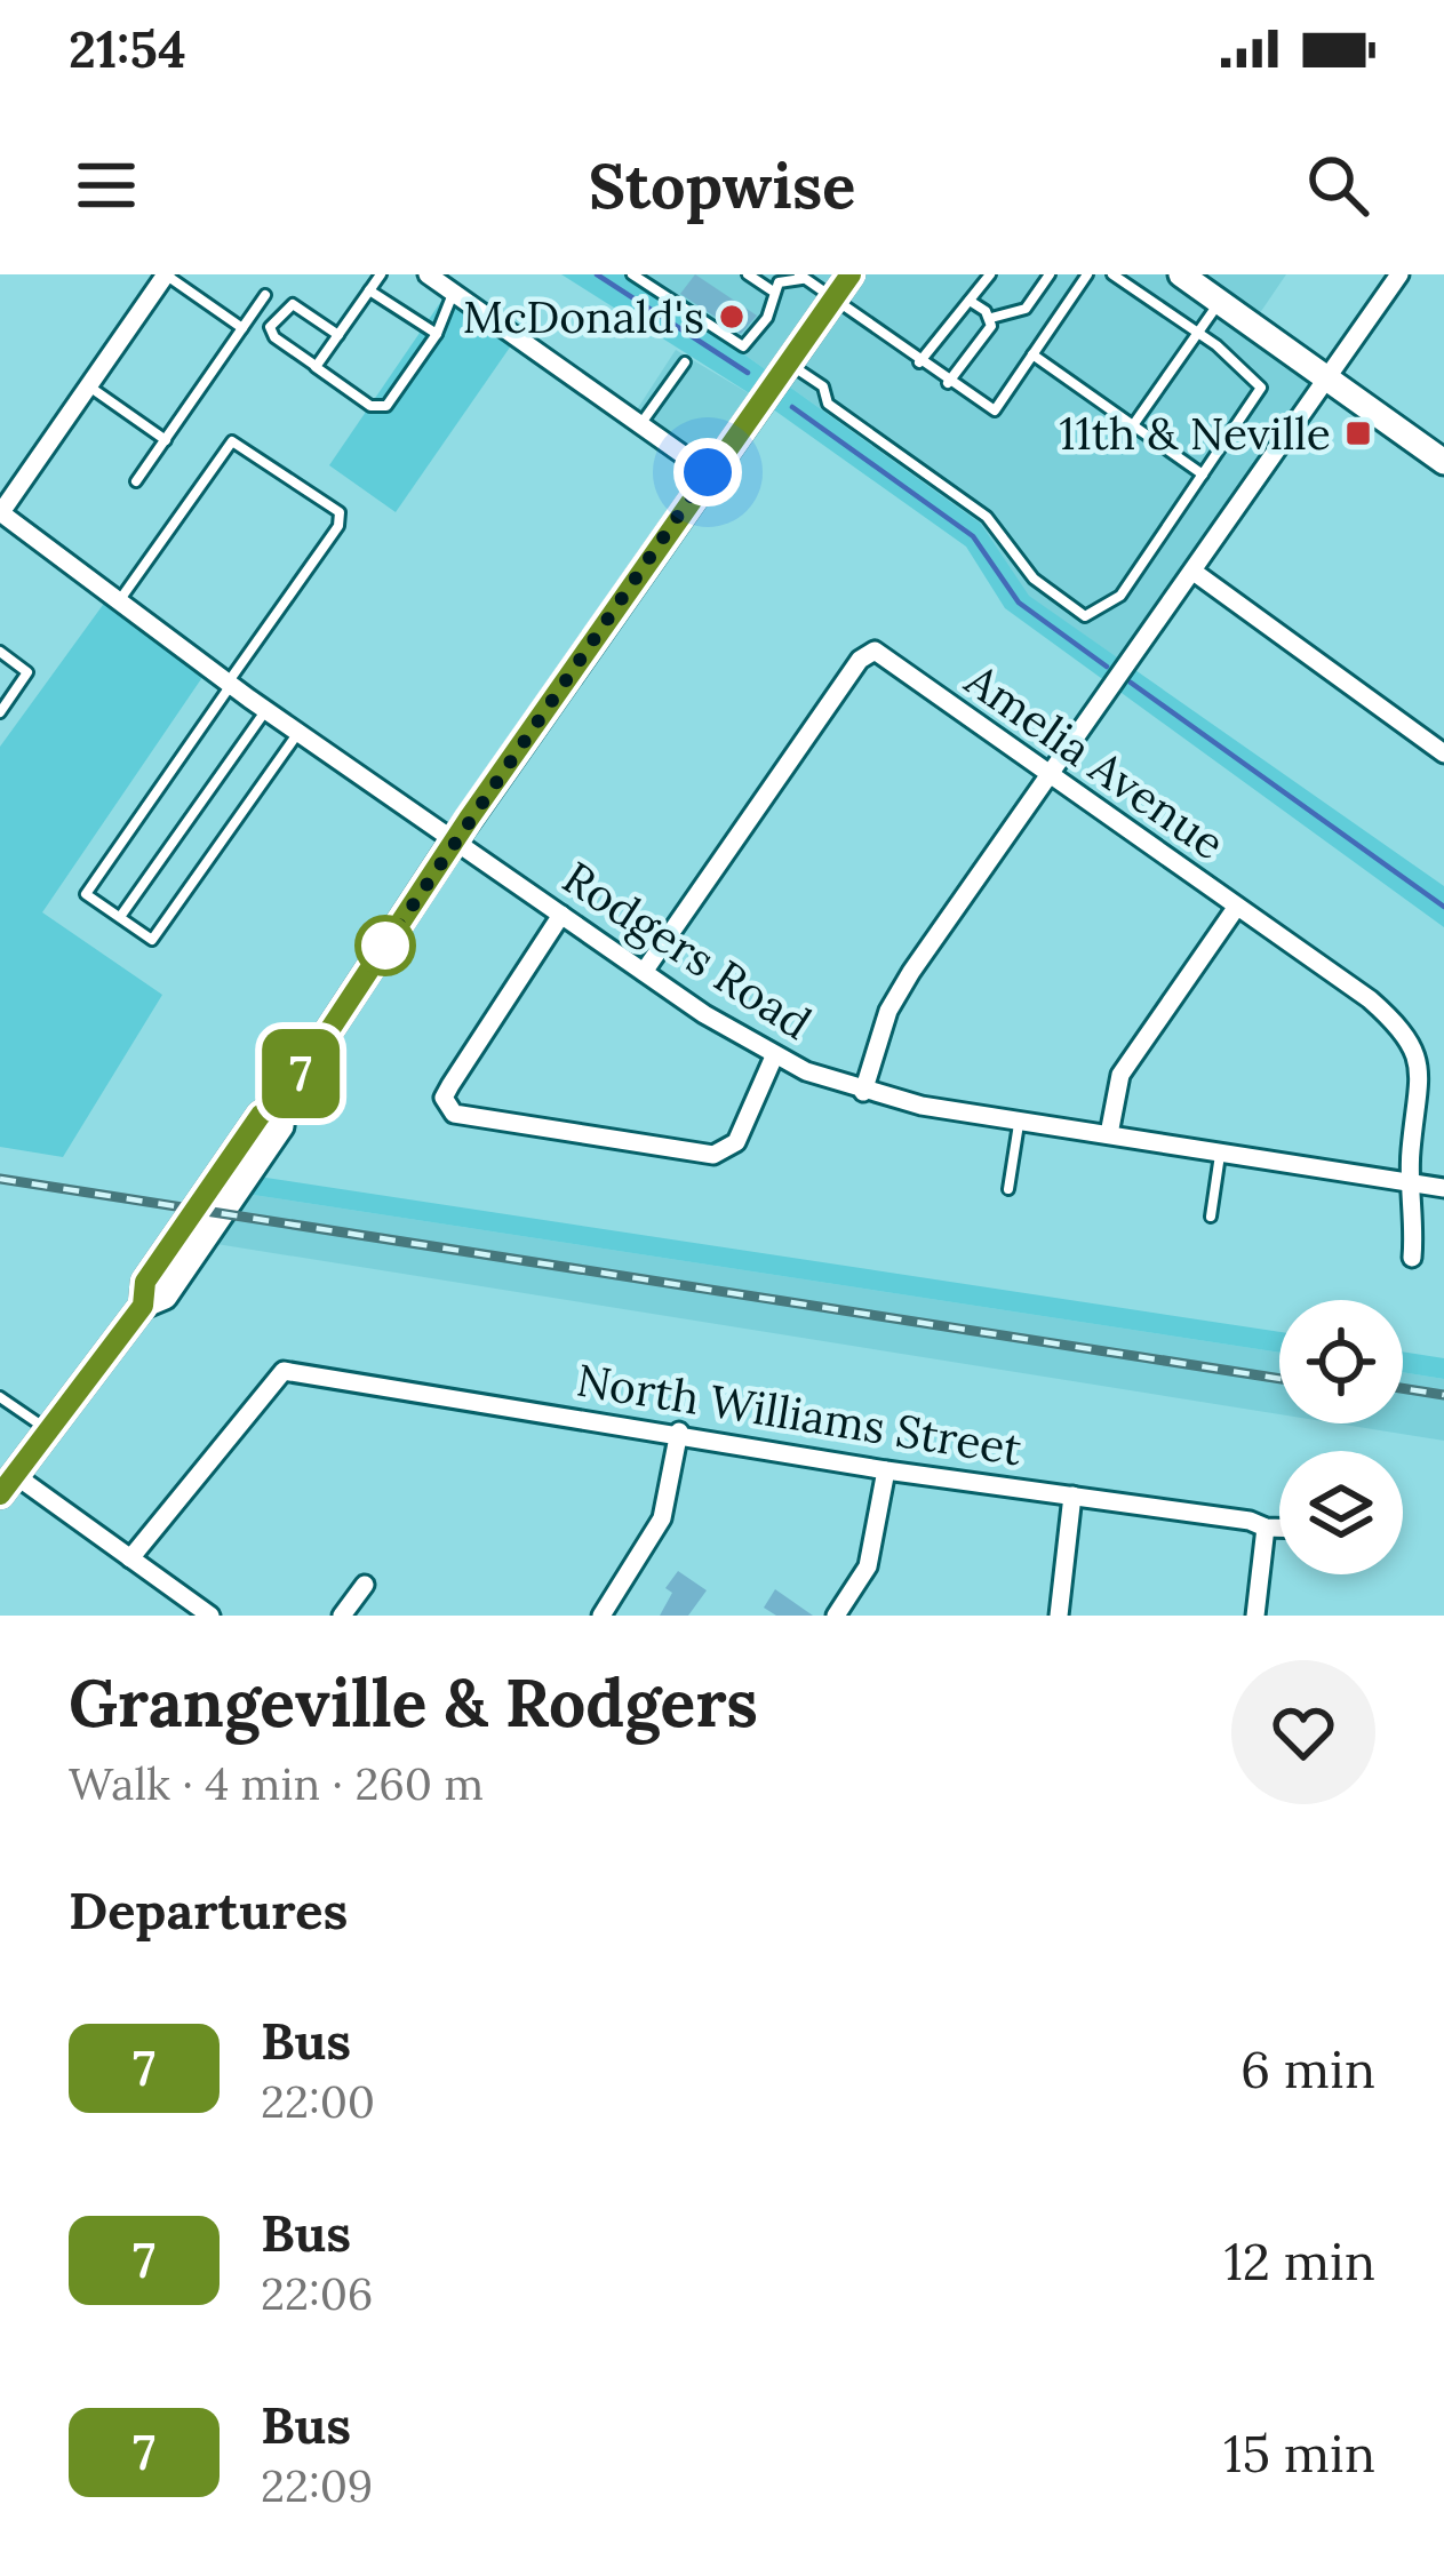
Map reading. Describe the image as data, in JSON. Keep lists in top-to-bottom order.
{
  "streets": {
    "street": ["Amelia Avenue", "Rodgers Road", "North Williams Street"]
  },
  "crossings": [
    ["Amelia Avenue", "Rodgers Road"]
  ],
  "places": {
    "other": ["McDonald's"],
    "transit": ["11th & Neville"]
  },
  "lines": ["bus line 7"],
  "page": {
    "status": "21:54",
    "header": "Stopwise",
    "on_map": "7",
    "heading": [
      ["Grangeville & Rodgers", "Walk · 4 min · 260 m"],
      "Departures"
    ],
    "list": [
      {
        "mark": "7",
        "name": "Bus",
        "note": "22:00",
        "value": "6 min"
      },
      {
        "mark": "7",
        "name": "Bus",
        "note": "22:06",
        "value": "12 min"
      },
      {
        "mark": "7",
        "name": "Bus",
        "note": "22:09",
        "value": "15 min"
      }
    ]
  }
}
